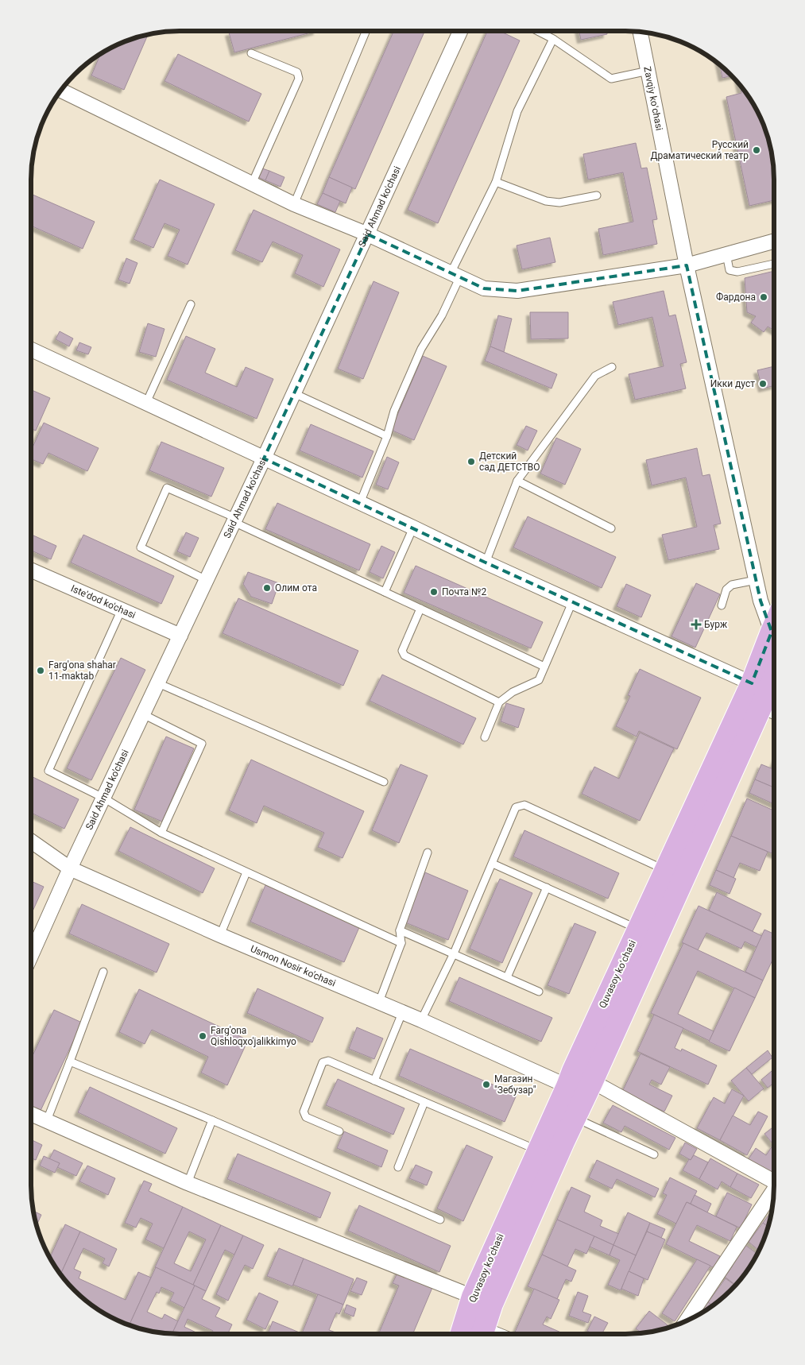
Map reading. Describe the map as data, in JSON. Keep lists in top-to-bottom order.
{
  "streets": {
    "main road": ["Quvasoy koʻchasi"],
    "street": [
      "Zavqiy koʻchasi",
      "Said Ahmad ko'chasi",
      "Iste'dod ko'chasi",
      "Usmon Nosir ko'chasi"
    ]
  },
  "crossings": [
    ["Said Ahmad ko'chasi", "Iste'dod ko'chasi"],
    ["Said Ahmad ko'chasi", "Usmon Nosir ko'chasi"],
    ["Usmon Nosir ko'chasi", "Quvasoy koʻchasi"]
  ],
  "places": {
    "other": [
      "Русский Драматический театр",
      "Фардона",
      "Икки дуст",
      "Детский сад ДЕТСТВО",
      "Олим ота",
      "Почта №2",
      "Farg'ona shahar 11-maktab",
      "Farg'ona Qishloqxo'jalikkimyo",
      "Магазин \"Зебузар\""
    ],
    "health": ["Бурж"]
  }
}
